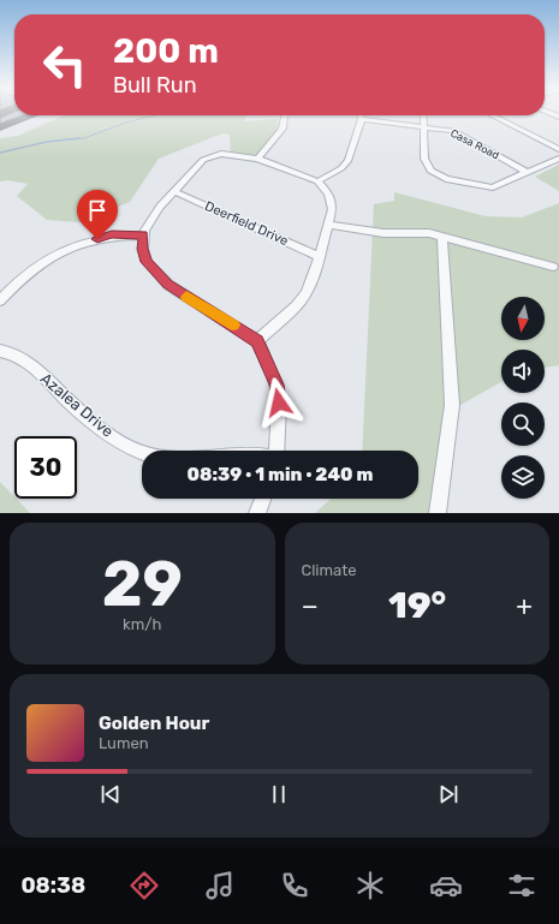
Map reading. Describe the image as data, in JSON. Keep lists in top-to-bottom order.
{
  "streets": {
    "street": ["Casa Road", "Deerfield Drive", "Azalea Drive"]
  },
  "north": "bottom",
  "page": {
    "turn": ["200 m", "Bull Run"],
    "limit": "30",
    "trip": "08:39 · 1 min · 240 m",
    "tile": [
      ["29", "km/h"],
      "Climate"
    ],
    "heat": ["−", "19°", "+"],
    "song": ["Golden Hour", "Lumen"],
    "tabs": "08:38"
  }
}
